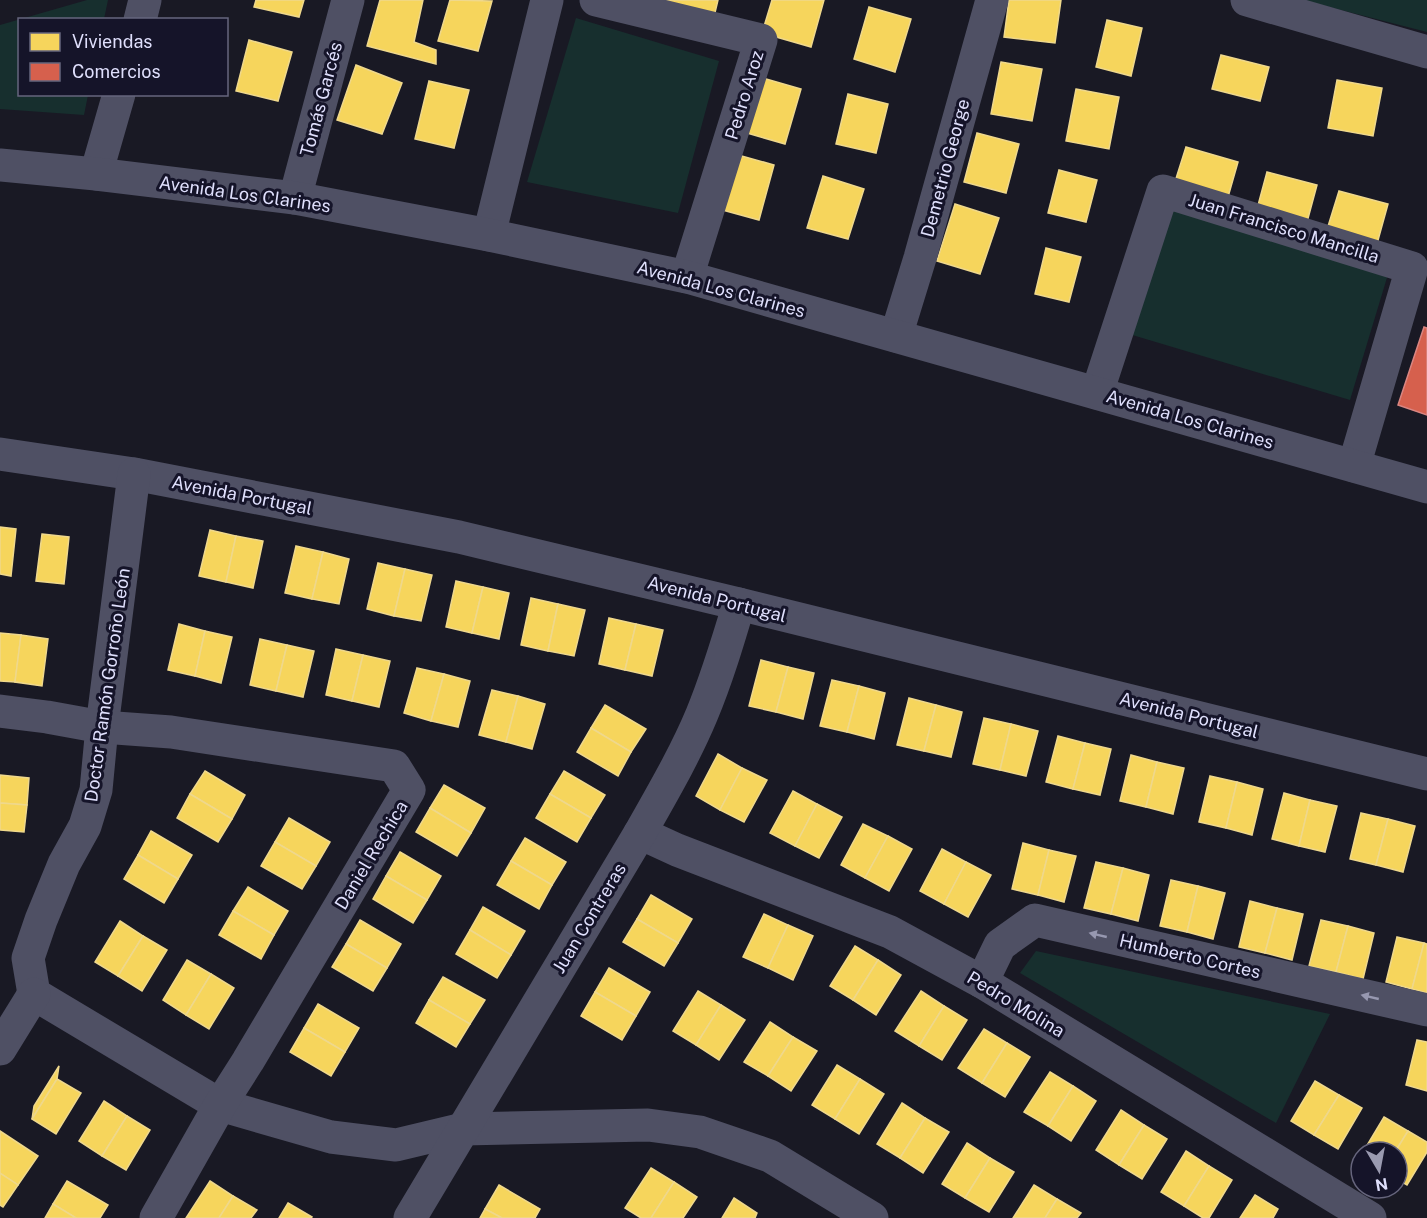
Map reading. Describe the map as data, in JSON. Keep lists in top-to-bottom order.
{
  "streets": {
    "street": [
      "Pedro Aroz",
      "Tomás Garcés",
      "Demetrio George",
      "Avenida Los Clarines",
      "Juan Francisco Mancilla",
      "Avenida Portugal",
      "Doctor Ramón Gorroño León",
      "Daniel Rechica",
      "Juan Contreras",
      "Humberto Cortes",
      "Pedro Molina"
    ]
  },
  "crossings": [
    ["Pedro Aroz", "Avenida Los Clarines"],
    ["Tomás Garcés", "Avenida Los Clarines"],
    ["Demetrio George", "Avenida Los Clarines"],
    ["Avenida Los Clarines", "Juan Francisco Mancilla"],
    ["Avenida Portugal", "Doctor Ramón Gorroño León"],
    ["Avenida Portugal", "Juan Contreras"],
    ["Doctor Ramón Gorroño León", "Daniel Rechica"],
    ["Juan Contreras", "Pedro Molina"],
    ["Humberto Cortes", "Pedro Molina"]
  ],
  "one_way": ["Humberto Cortes"],
  "legend": ["Viviendas", "Comercios"],
  "north": "bottom"
}
